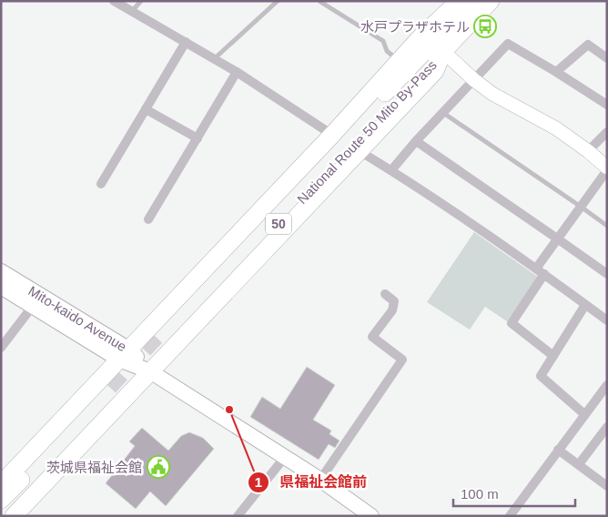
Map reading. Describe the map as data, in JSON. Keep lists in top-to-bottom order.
{
  "streets": {
    "highway": ["National Route 50 Mito By-Pass", "50"],
    "main road": ["Mito-kaido Avenue"]
  },
  "places": {
    "bus stop": ["水戸プラザホテル"],
    "other": ["県福祉会館前"],
    "public building": ["茨城県福祉会館"]
  },
  "scale_bar": "100 m"
}
